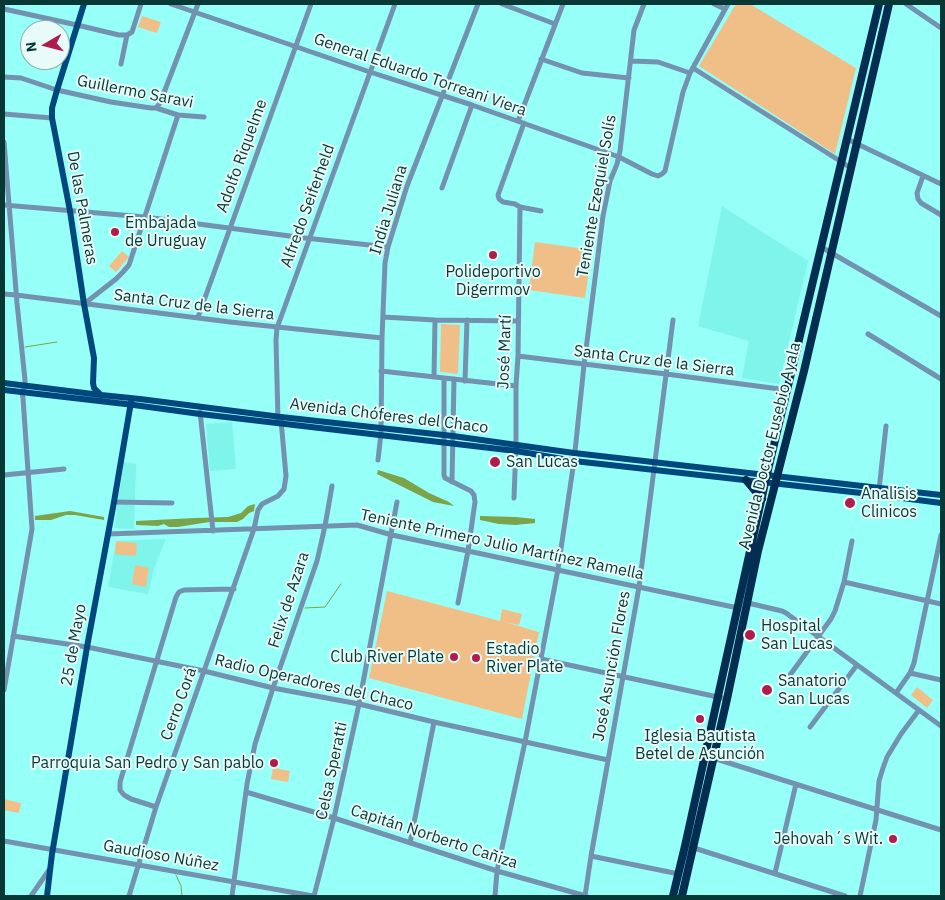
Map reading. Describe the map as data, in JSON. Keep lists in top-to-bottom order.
{
  "streets": {
    "highway": ["Avenida Doctor Eusebio Ayala"],
    "main road": ["De las Palmeras", "Avenida Chóferes del Chaco", "25 de Mayo"],
    "street": [
      "General Eduardo Torreani Viera",
      "Guillermo Saravi",
      "Adolfo Riquelme",
      "Teniente Ezequiel Solís",
      "Alfredo Seiferheld",
      "India Juliana",
      "Santa Cruz de la Sierra",
      "José Martí",
      "Teniente Primero Julio Martínez Ramella",
      "Felix de Azara",
      "José Asunción Flores",
      "Radio Operadores del Chaco",
      "Cerro Corá",
      "Celsa Speratti",
      "Capitán Norberto Cañiza",
      "Gaudioso Núñez"
    ]
  },
  "crossings": [
    ["General Eduardo Torreani Viera", "Adolfo Riquelme"],
    ["General Eduardo Torreani Viera", "Teniente Ezequiel Solís"],
    ["General Eduardo Torreani Viera", "Alfredo Seiferheld"],
    ["General Eduardo Torreani Viera", "India Juliana"],
    ["Guillermo Saravi", "De las Palmeras"],
    ["Adolfo Riquelme", "Santa Cruz de la Sierra"],
    ["Teniente Ezequiel Solís", "Santa Cruz de la Sierra"],
    ["Teniente Ezequiel Solís", "Avenida Chóferes del Chaco"],
    ["Teniente Ezequiel Solís", "Teniente Primero Julio Martínez Ramella"],
    ["Teniente Ezequiel Solís", "Radio Operadores del Chaco"],
    ["Teniente Ezequiel Solís", "Capitán Norberto Cañiza"],
    ["Alfredo Seiferheld", "Santa Cruz de la Sierra"],
    ["Alfredo Seiferheld", "Avenida Chóferes del Chaco"],
    ["Alfredo Seiferheld", "Cerro Corá"],
    ["De las Palmeras", "Santa Cruz de la Sierra"],
    ["De las Palmeras", "Avenida Chóferes del Chaco"],
    ["India Juliana", "Santa Cruz de la Sierra"],
    ["India Juliana", "Avenida Chóferes del Chaco"],
    ["Santa Cruz de la Sierra", "José Martí"],
    ["Santa Cruz de la Sierra", "Avenida Doctor Eusebio Ayala"],
    ["Santa Cruz de la Sierra", "José Asunción Flores"],
    ["José Martí", "Avenida Chóferes del Chaco"],
    ["Avenida Chóferes del Chaco", "Avenida Doctor Eusebio Ayala"],
    ["Avenida Chóferes del Chaco", "25 de Mayo"],
    ["Avenida Chóferes del Chaco", "José Asunción Flores"],
    ["Avenida Chóferes del Chaco", "Cerro Corá"],
    ["Avenida Doctor Eusebio Ayala", "Teniente Primero Julio Martínez Ramella"],
    ["Teniente Primero Julio Martínez Ramella", "Felix de Azara"],
    ["Teniente Primero Julio Martínez Ramella", "25 de Mayo"],
    ["Teniente Primero Julio Martínez Ramella", "José Asunción Flores"],
    ["Teniente Primero Julio Martínez Ramella", "Cerro Corá"],
    ["Teniente Primero Julio Martínez Ramella", "Celsa Speratti"],
    ["Felix de Azara", "Radio Operadores del Chaco"],
    ["Felix de Azara", "Capitán Norberto Cañiza"],
    ["Felix de Azara", "Gaudioso Núñez"],
    ["25 de Mayo", "Radio Operadores del Chaco"],
    ["25 de Mayo", "Gaudioso Núñez"],
    ["José Asunción Flores", "Radio Operadores del Chaco"],
    ["José Asunción Flores", "Capitán Norberto Cañiza"],
    ["Radio Operadores del Chaco", "Cerro Corá"],
    ["Radio Operadores del Chaco", "Celsa Speratti"],
    ["Cerro Corá", "Gaudioso Núñez"],
    ["Celsa Speratti", "Capitán Norberto Cañiza"],
    ["Celsa Speratti", "Gaudioso Núñez"]
  ],
  "places": [
    "Embajada de Uruguay",
    "Polideportivo Digerrmov",
    "San Lucas",
    "Analisis Clinicos",
    "Hospital San Lucas",
    "Club River Plate",
    "Estadio River Plate",
    "Sanatorio San Lucas",
    "Iglesia Bautista Betel de Asunción",
    "Parroquia San Pedro y San pablo",
    "Jehovah´s Wit."
  ],
  "north": "left"
}
